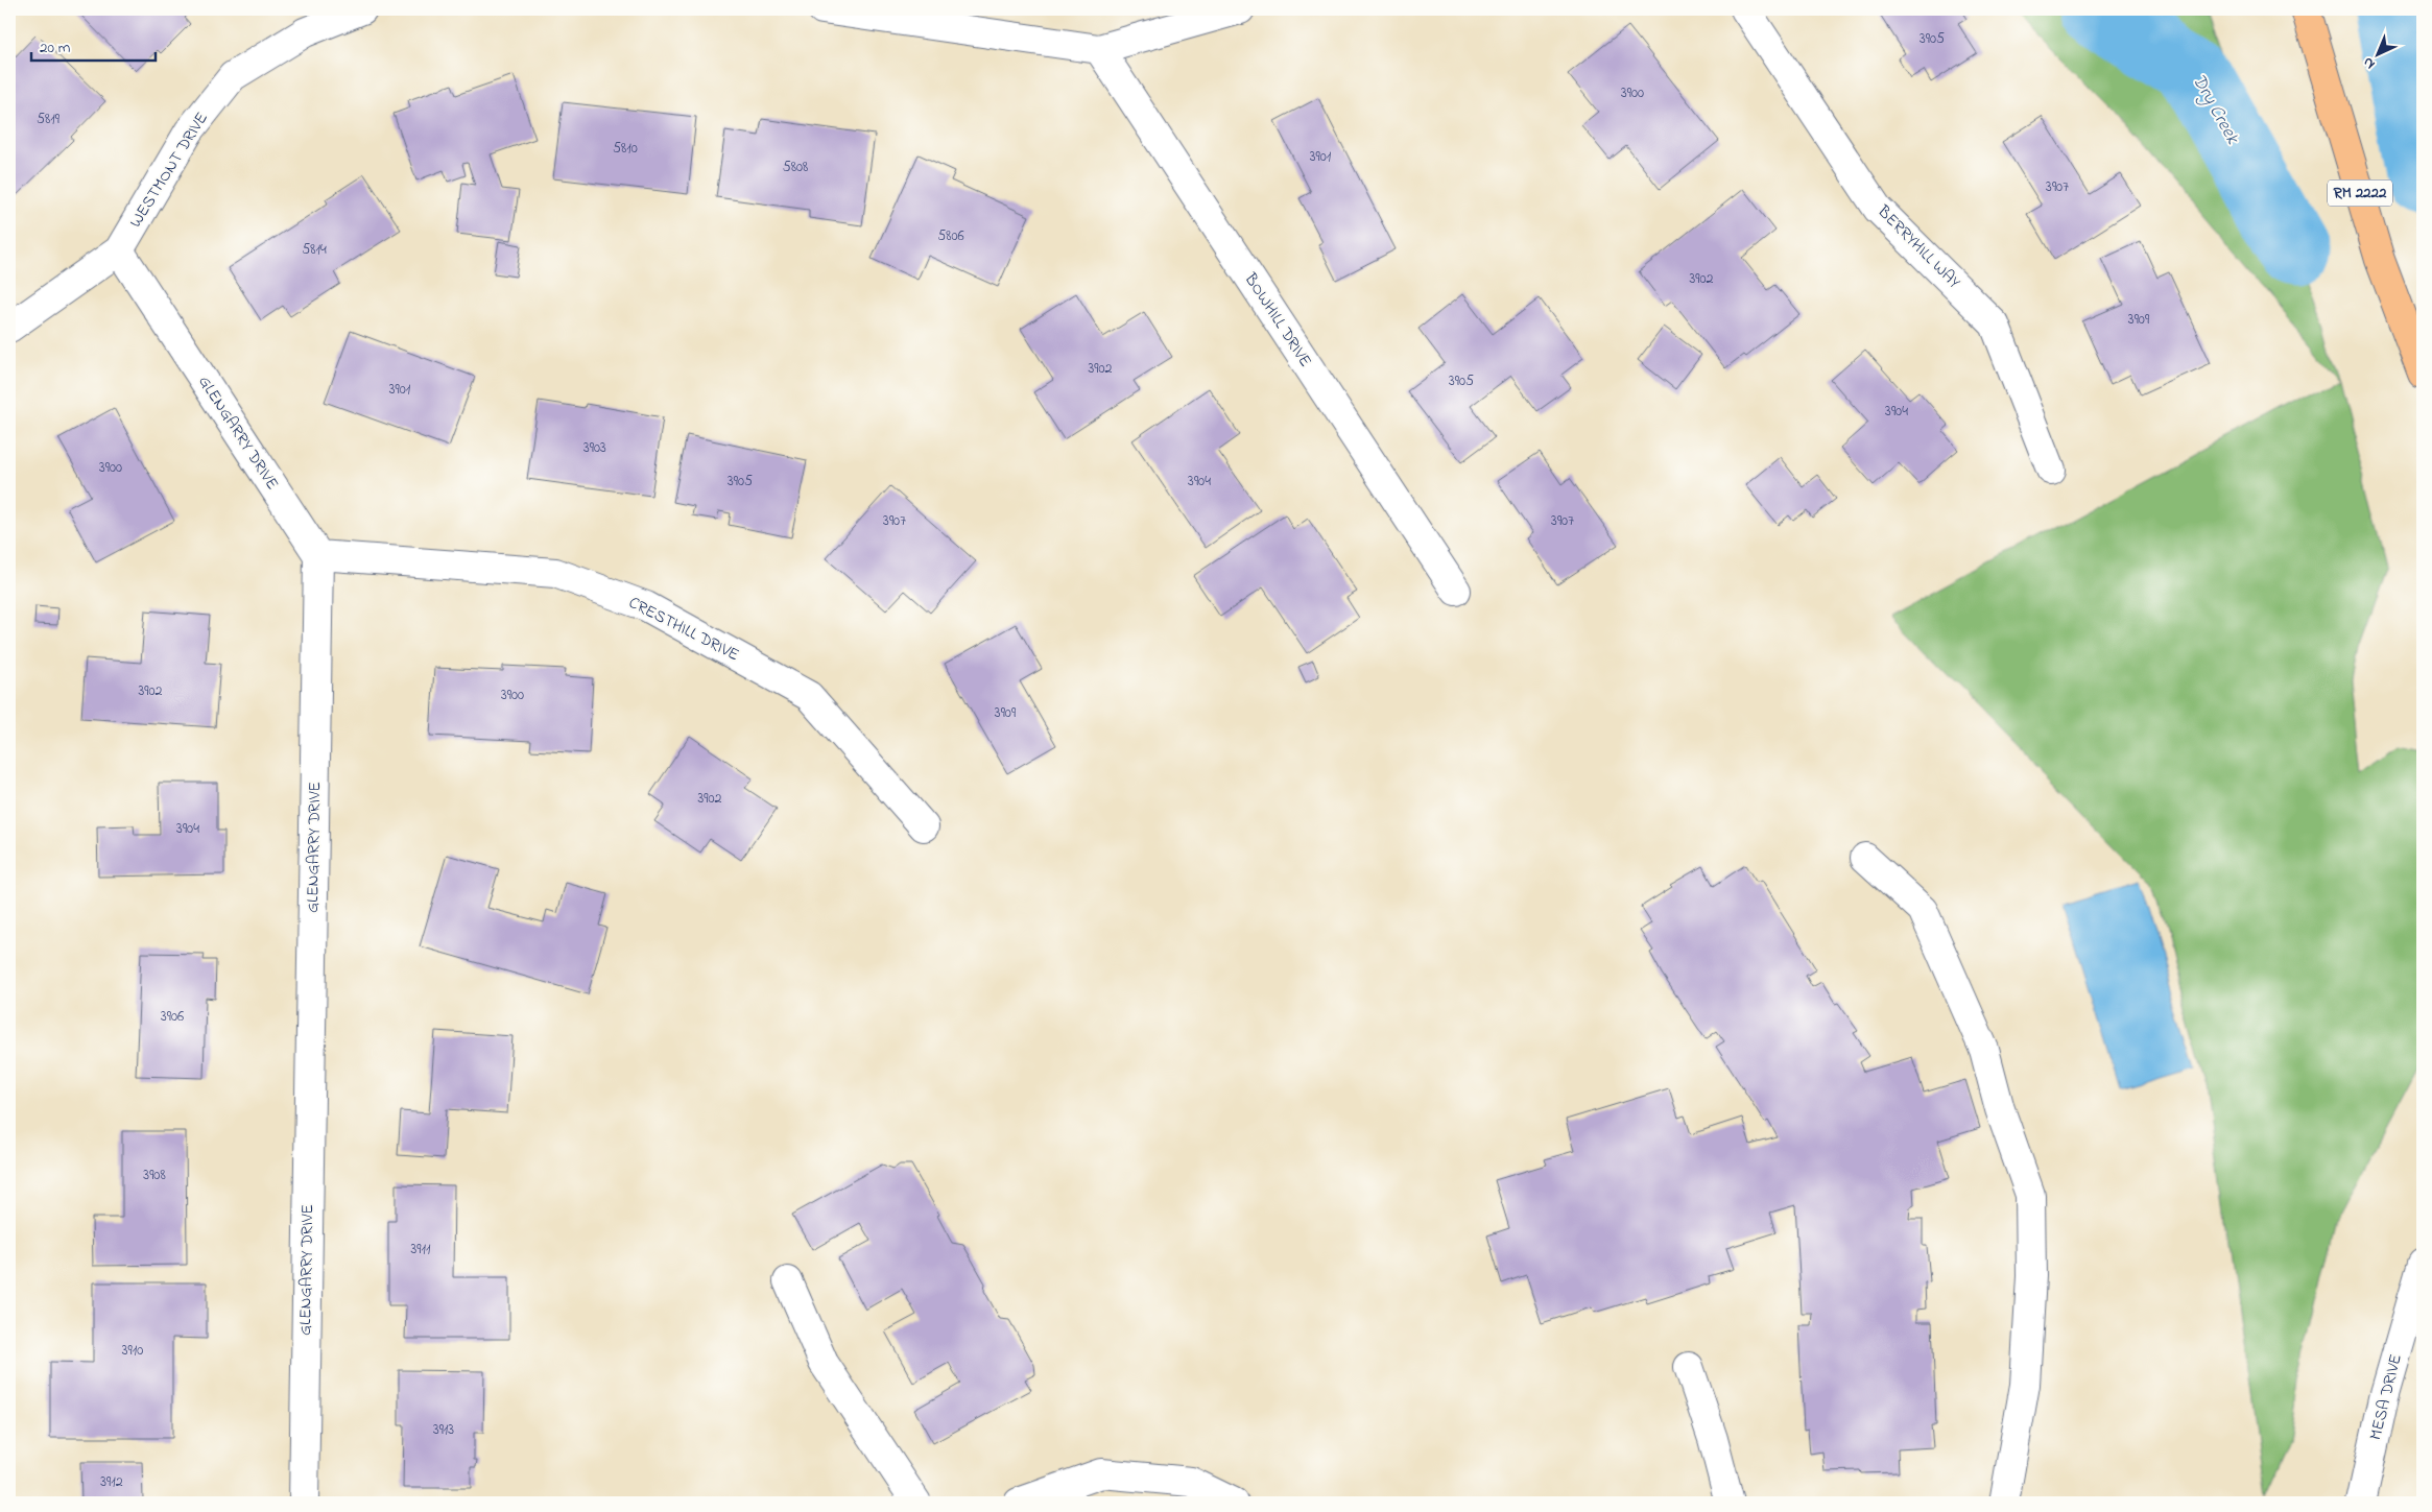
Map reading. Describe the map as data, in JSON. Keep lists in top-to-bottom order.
{
  "streets": {
    "main road": ["RM 2222"],
    "street": [
      "WESTMONT DRIVE",
      "BERRYHILL WAY",
      "BOWHILL DRIVE",
      "GLENGARRY DRIVE",
      "CRESTHILL DRIVE",
      "MESA DRIVE"
    ]
  },
  "crossings": [
    ["WESTMONT DRIVE", "GLENGARRY DRIVE"],
    ["GLENGARRY DRIVE", "CRESTHILL DRIVE"]
  ],
  "water": ["Dry Creek"],
  "house_numbers": [
    "3905",
    "3900",
    "5819",
    "5810",
    "3901",
    "5808",
    "3907",
    "5806",
    "5814",
    "3902",
    "3909",
    "3902",
    "3905",
    "3901",
    "3904",
    "3903",
    "3900",
    "3905",
    "3904",
    "3907",
    "3907",
    "3902",
    "3900",
    "3909",
    "3902",
    "3904",
    "3906",
    "3908",
    "3911",
    "3910",
    "3913",
    "3912"
  ],
  "scale_bar": "20 m",
  "north": "bottom left"
}
